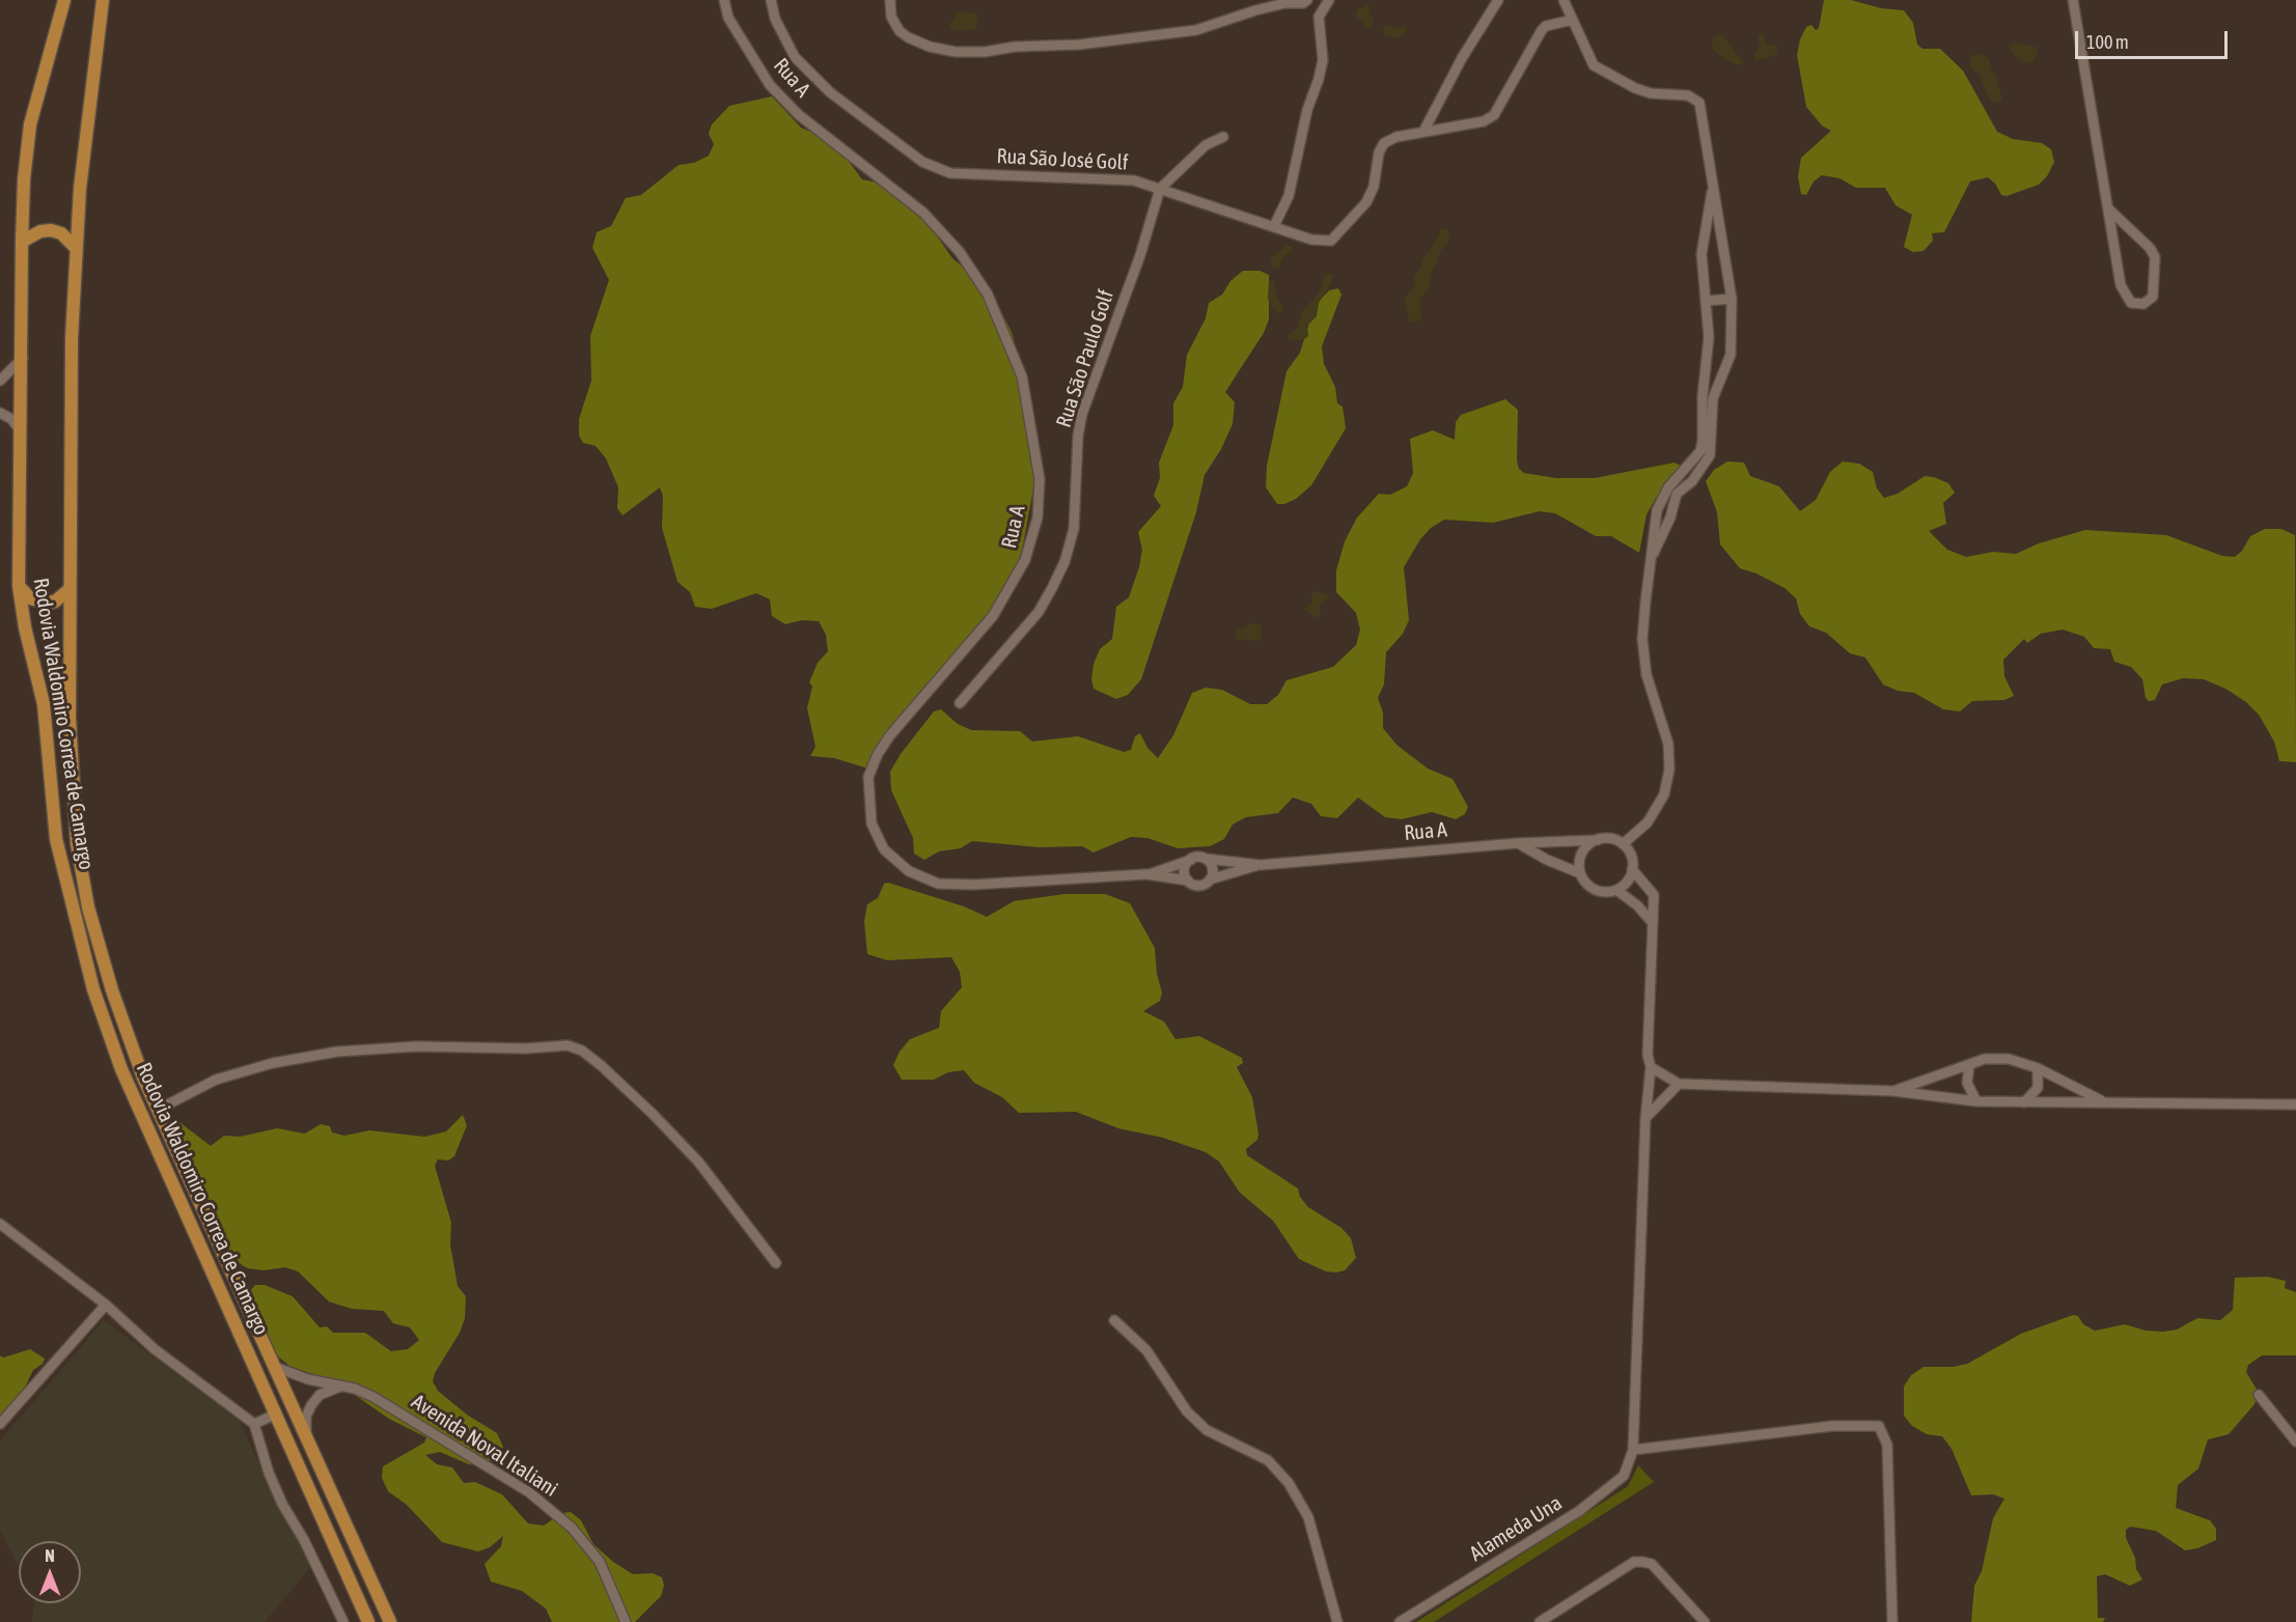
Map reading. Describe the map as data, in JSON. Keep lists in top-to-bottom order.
{
  "streets": {
    "main road": ["Rodovia Waldomiro Correa de Camargo"],
    "street": [
      "Rua A",
      "Rua São José Golf",
      "Rua São Paulo Golf",
      "Avenida Noval Italiani",
      "Alameda Una"
    ]
  },
  "crossings": [
    ["Rua São José Golf", "Rua São Paulo Golf"],
    ["Rodovia Waldomiro Correa de Camargo", "Avenida Noval Italiani"]
  ],
  "scale_bar": "100 m",
  "north": "top"
}
